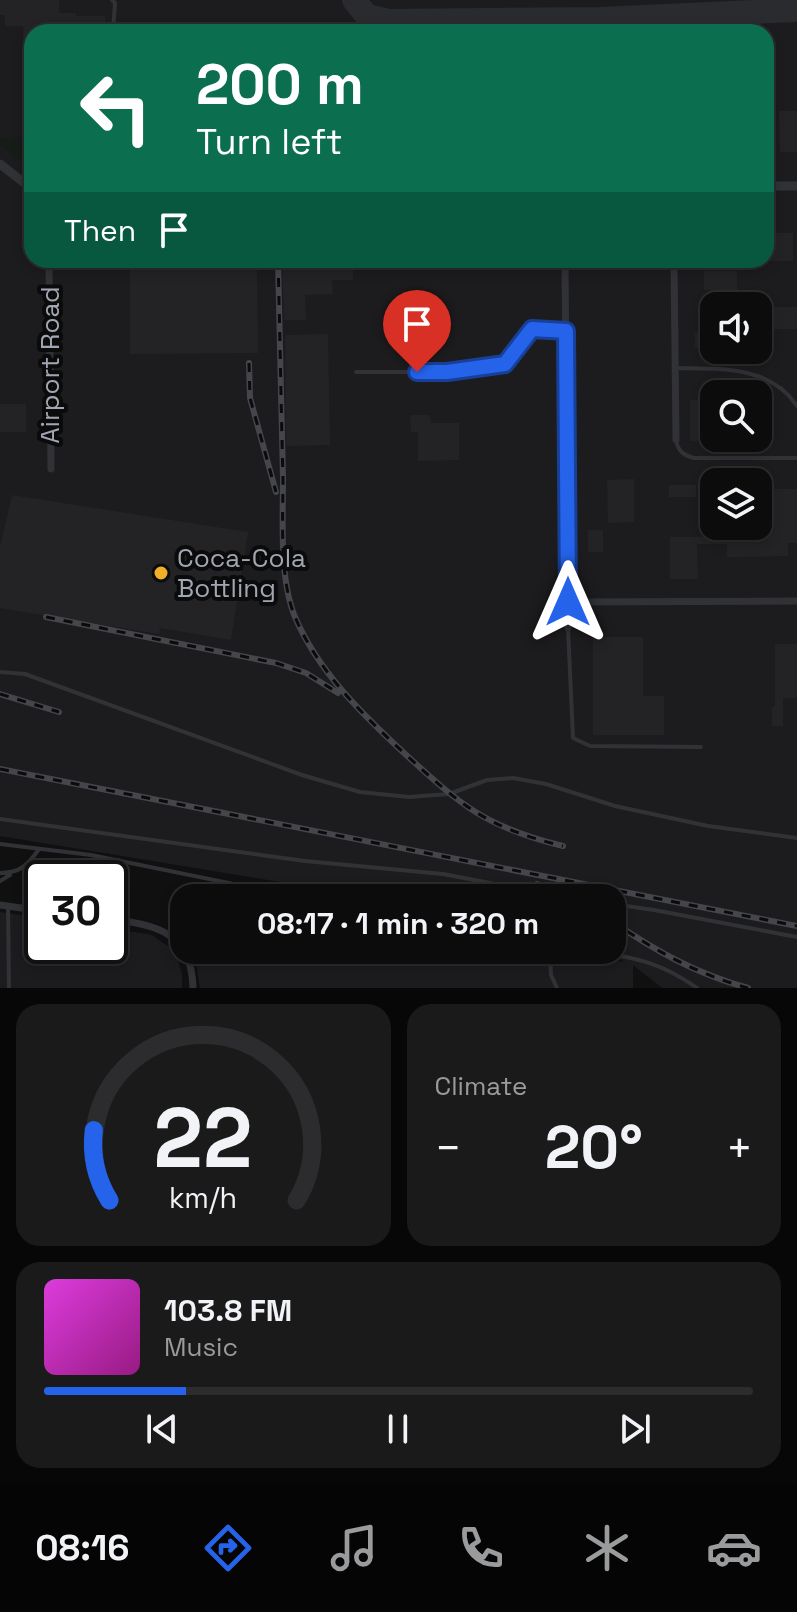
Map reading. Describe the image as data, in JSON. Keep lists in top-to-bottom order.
{
  "streets": {
    "street": ["Airport Road"]
  },
  "places": ["Coca-Cola Bottling"],
  "page": {
    "turn": ["200 m", "Turn left"],
    "then": "Then",
    "limit": "30",
    "trip": "08:17 · 1 min · 320 m",
    "tile": "Climate",
    "heat": ["−", "20°", "+"],
    "song": ["103.8 FM", "Music"],
    "tabs": "08:16",
    "gauge": ["22", "km/h"]
  }
}
